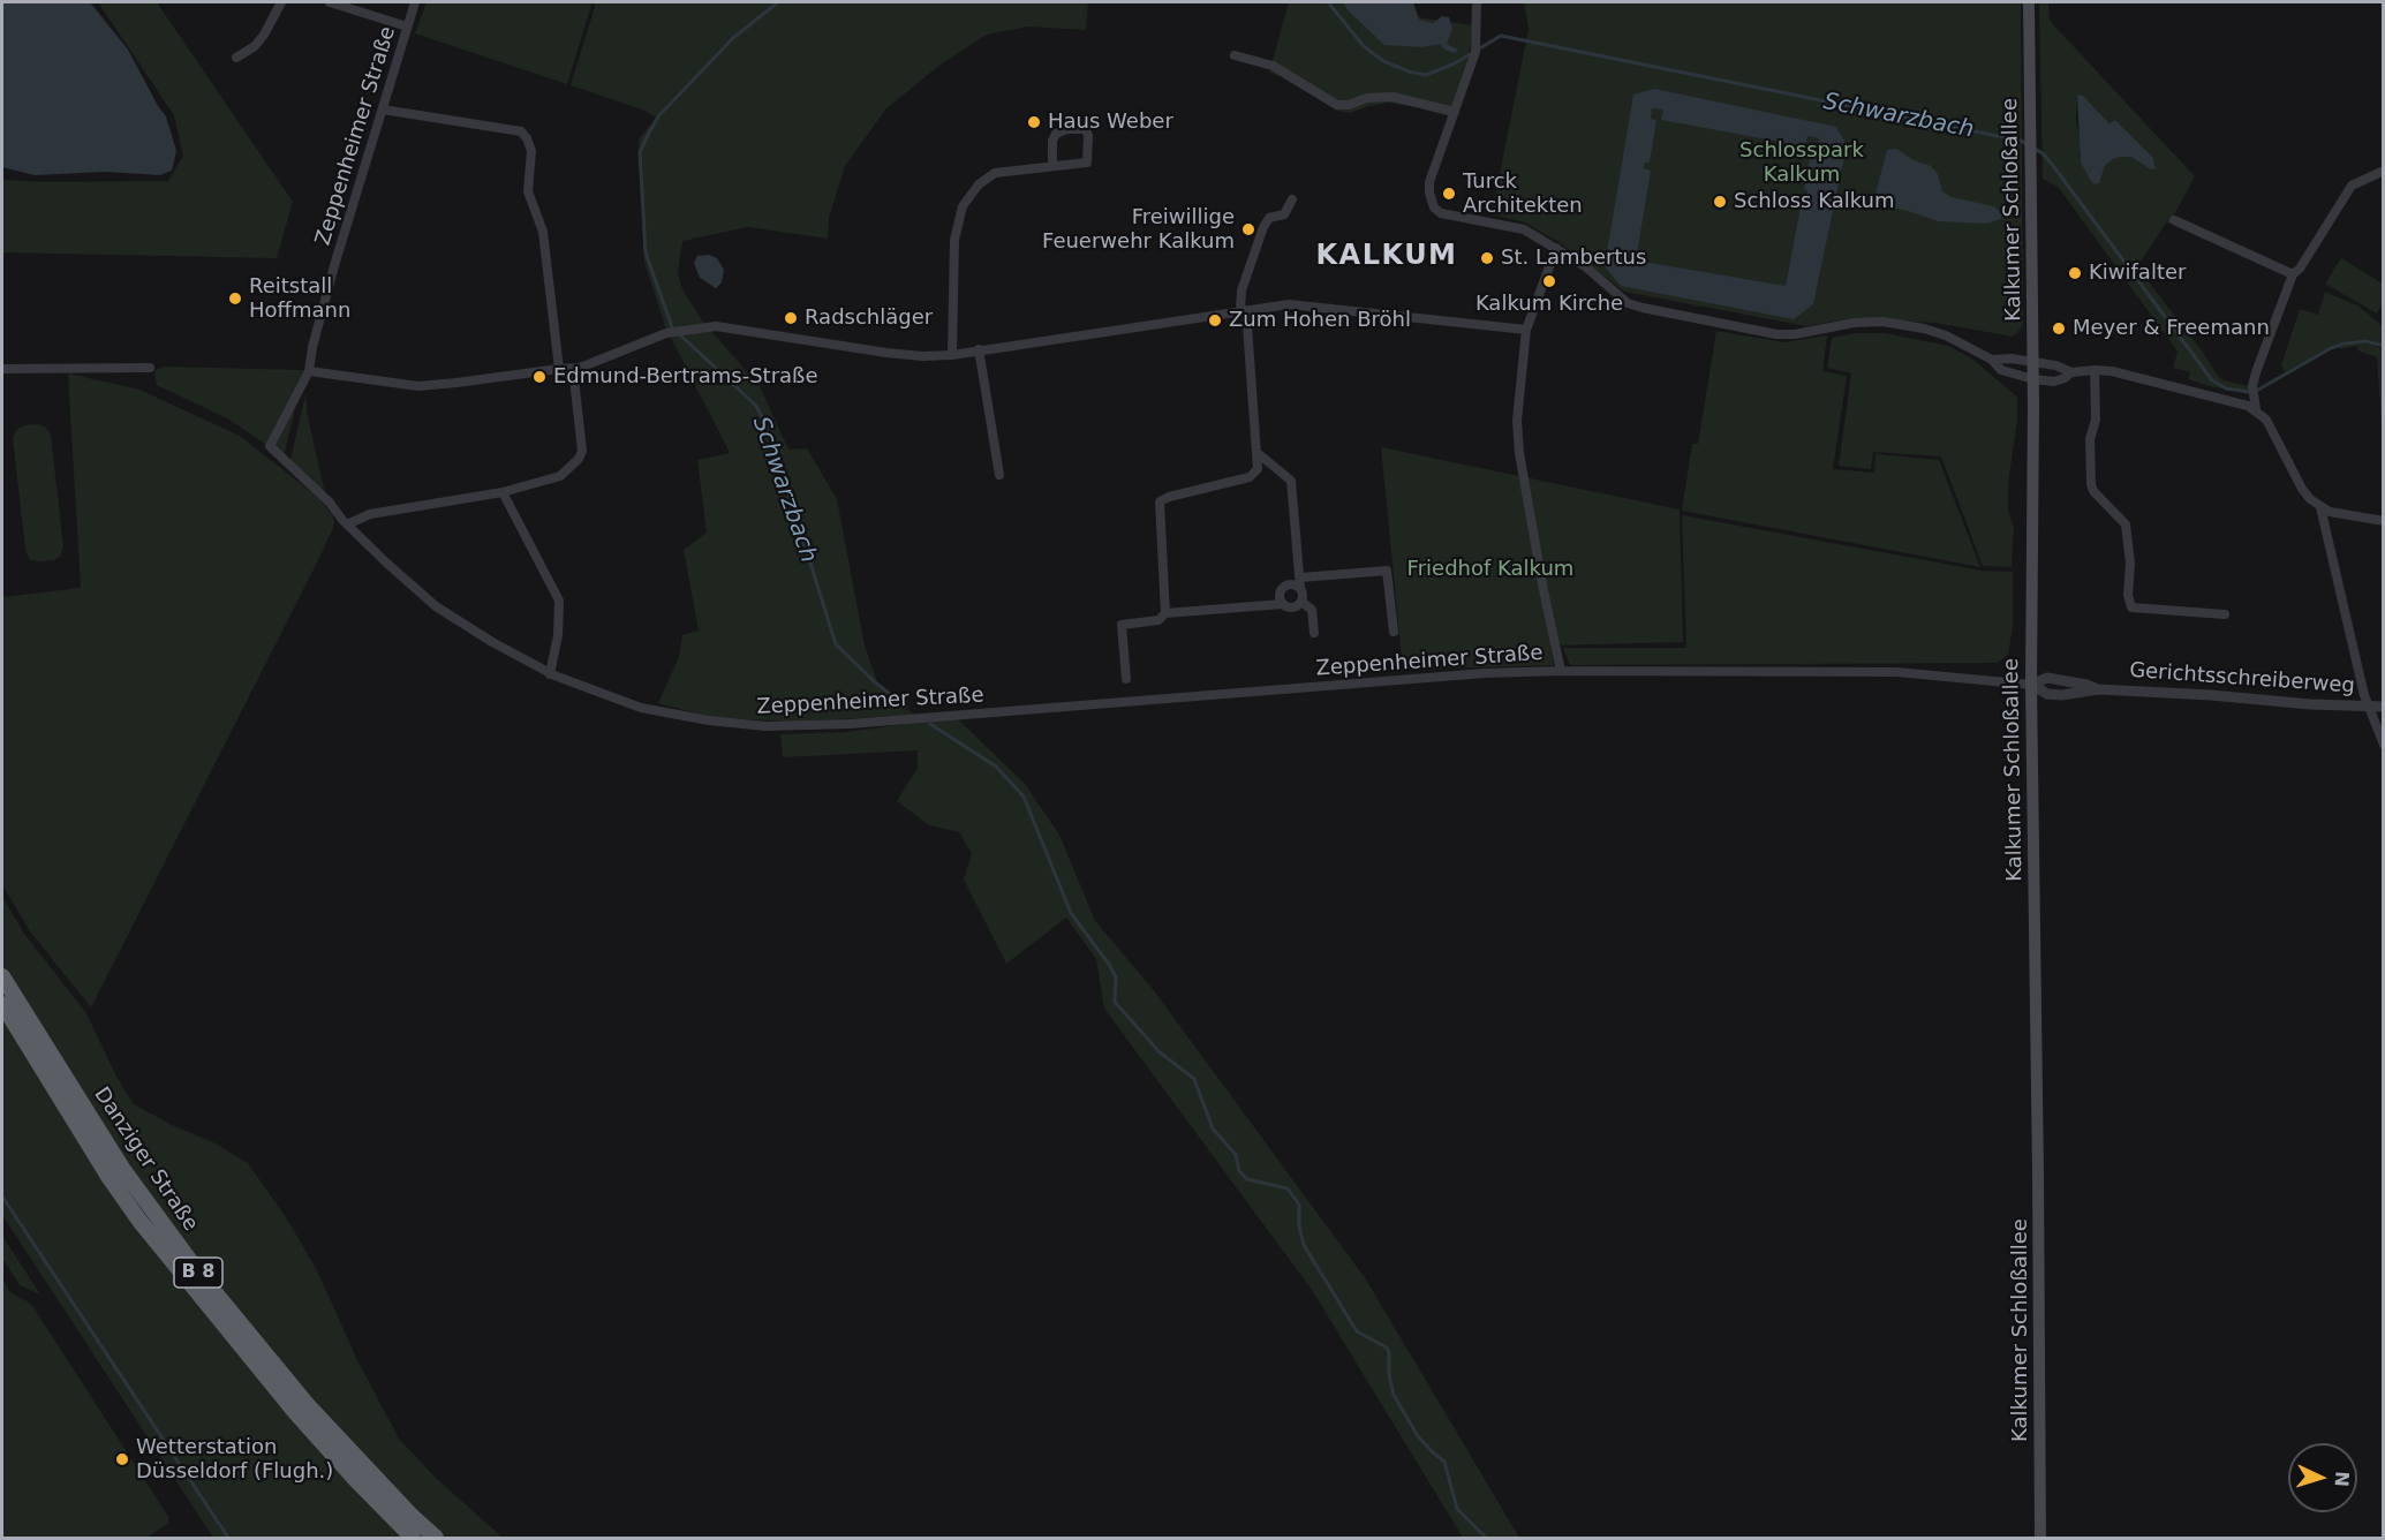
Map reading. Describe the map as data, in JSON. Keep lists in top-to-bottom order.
{
  "streets": {
    "highway": ["Danziger Straße", "B 8"],
    "main road": ["Kalkumer Schloßallee"],
    "street": ["Zeppenheimer Straße", "Gerichtsschreiberweg"]
  },
  "crossings": [
    ["Zeppenheimer Straße", "Kalkumer Schloßallee"],
    ["Zeppenheimer Straße", "Gerichtsschreiberweg"],
    ["Kalkumer Schloßallee", "Gerichtsschreiberweg"]
  ],
  "districts": ["KALKUM"],
  "water": ["Schwarzbach"],
  "parks": ["Schlosspark Kalkum", "Friedhof Kalkum"],
  "places": [
    "Haus Weber",
    "Turck Architekten",
    "Schloss Kalkum",
    "Freiwillige Feuerwehr Kalkum",
    "St. Lambertus",
    "Kiwifalter",
    "Kalkum Kirche",
    "Reitstall Hoffmann",
    "Radschläger",
    "Zum Hohen Bröhl",
    "Meyer & Freemann",
    "Edmund-Bertrams-Straße",
    "Wetterstation Düsseldorf (Flugh.)"
  ],
  "north": "right"
}
